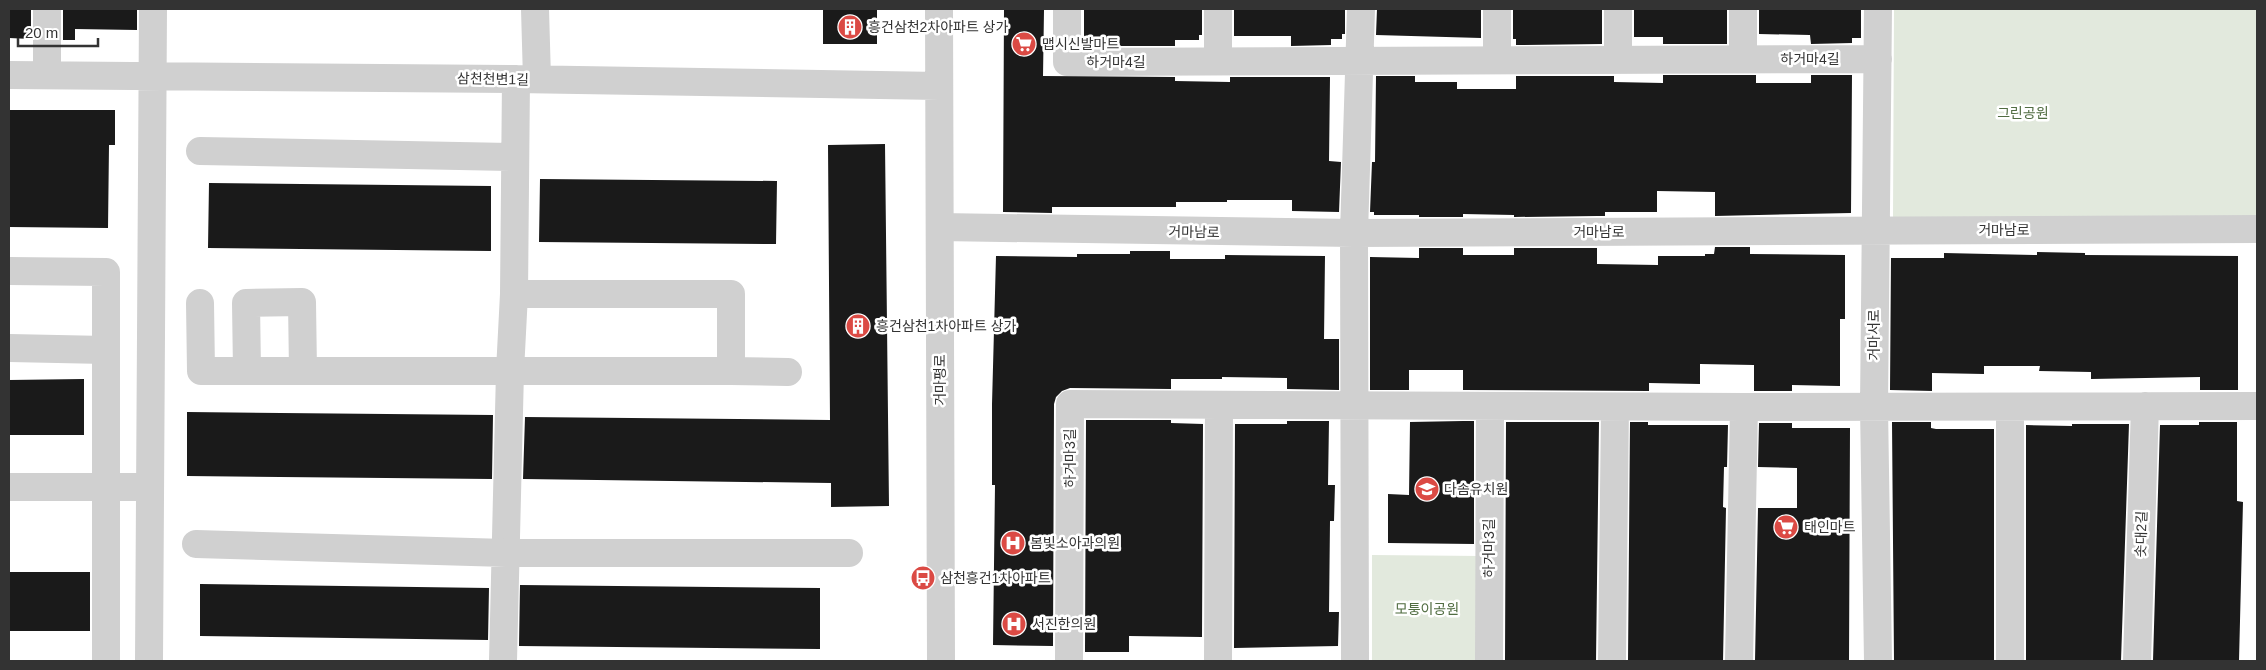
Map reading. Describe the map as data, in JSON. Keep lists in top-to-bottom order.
{
  "streets": {
    "street": [
      "하거마4길",
      "삼천천변1길",
      "거마남로",
      "거마서로",
      "거마평로",
      "하거마3길",
      "솟대2길"
    ]
  },
  "crossings": [
    ["하거마4길", "거마서로"],
    ["삼천천변1길", "거마평로"],
    ["거마남로", "거마서로"],
    ["거마남로", "거마평로"],
    ["거마서로", "하거마3길"]
  ],
  "parks": ["그린공원", "모퉁이공원"],
  "places": {
    "building": ["흥건삼천2차아파트 상가", "흥건삼천1차아파트 상가"],
    "supermarket": ["맵시신발마트", "태인마트"],
    "school or university": ["다솜유치원"],
    "hospital": ["봄빛소아과의원", "서진한의원"],
    "bus stop": ["삼천흥건1차아파트"]
  },
  "scale_bar": "20 m"
}
